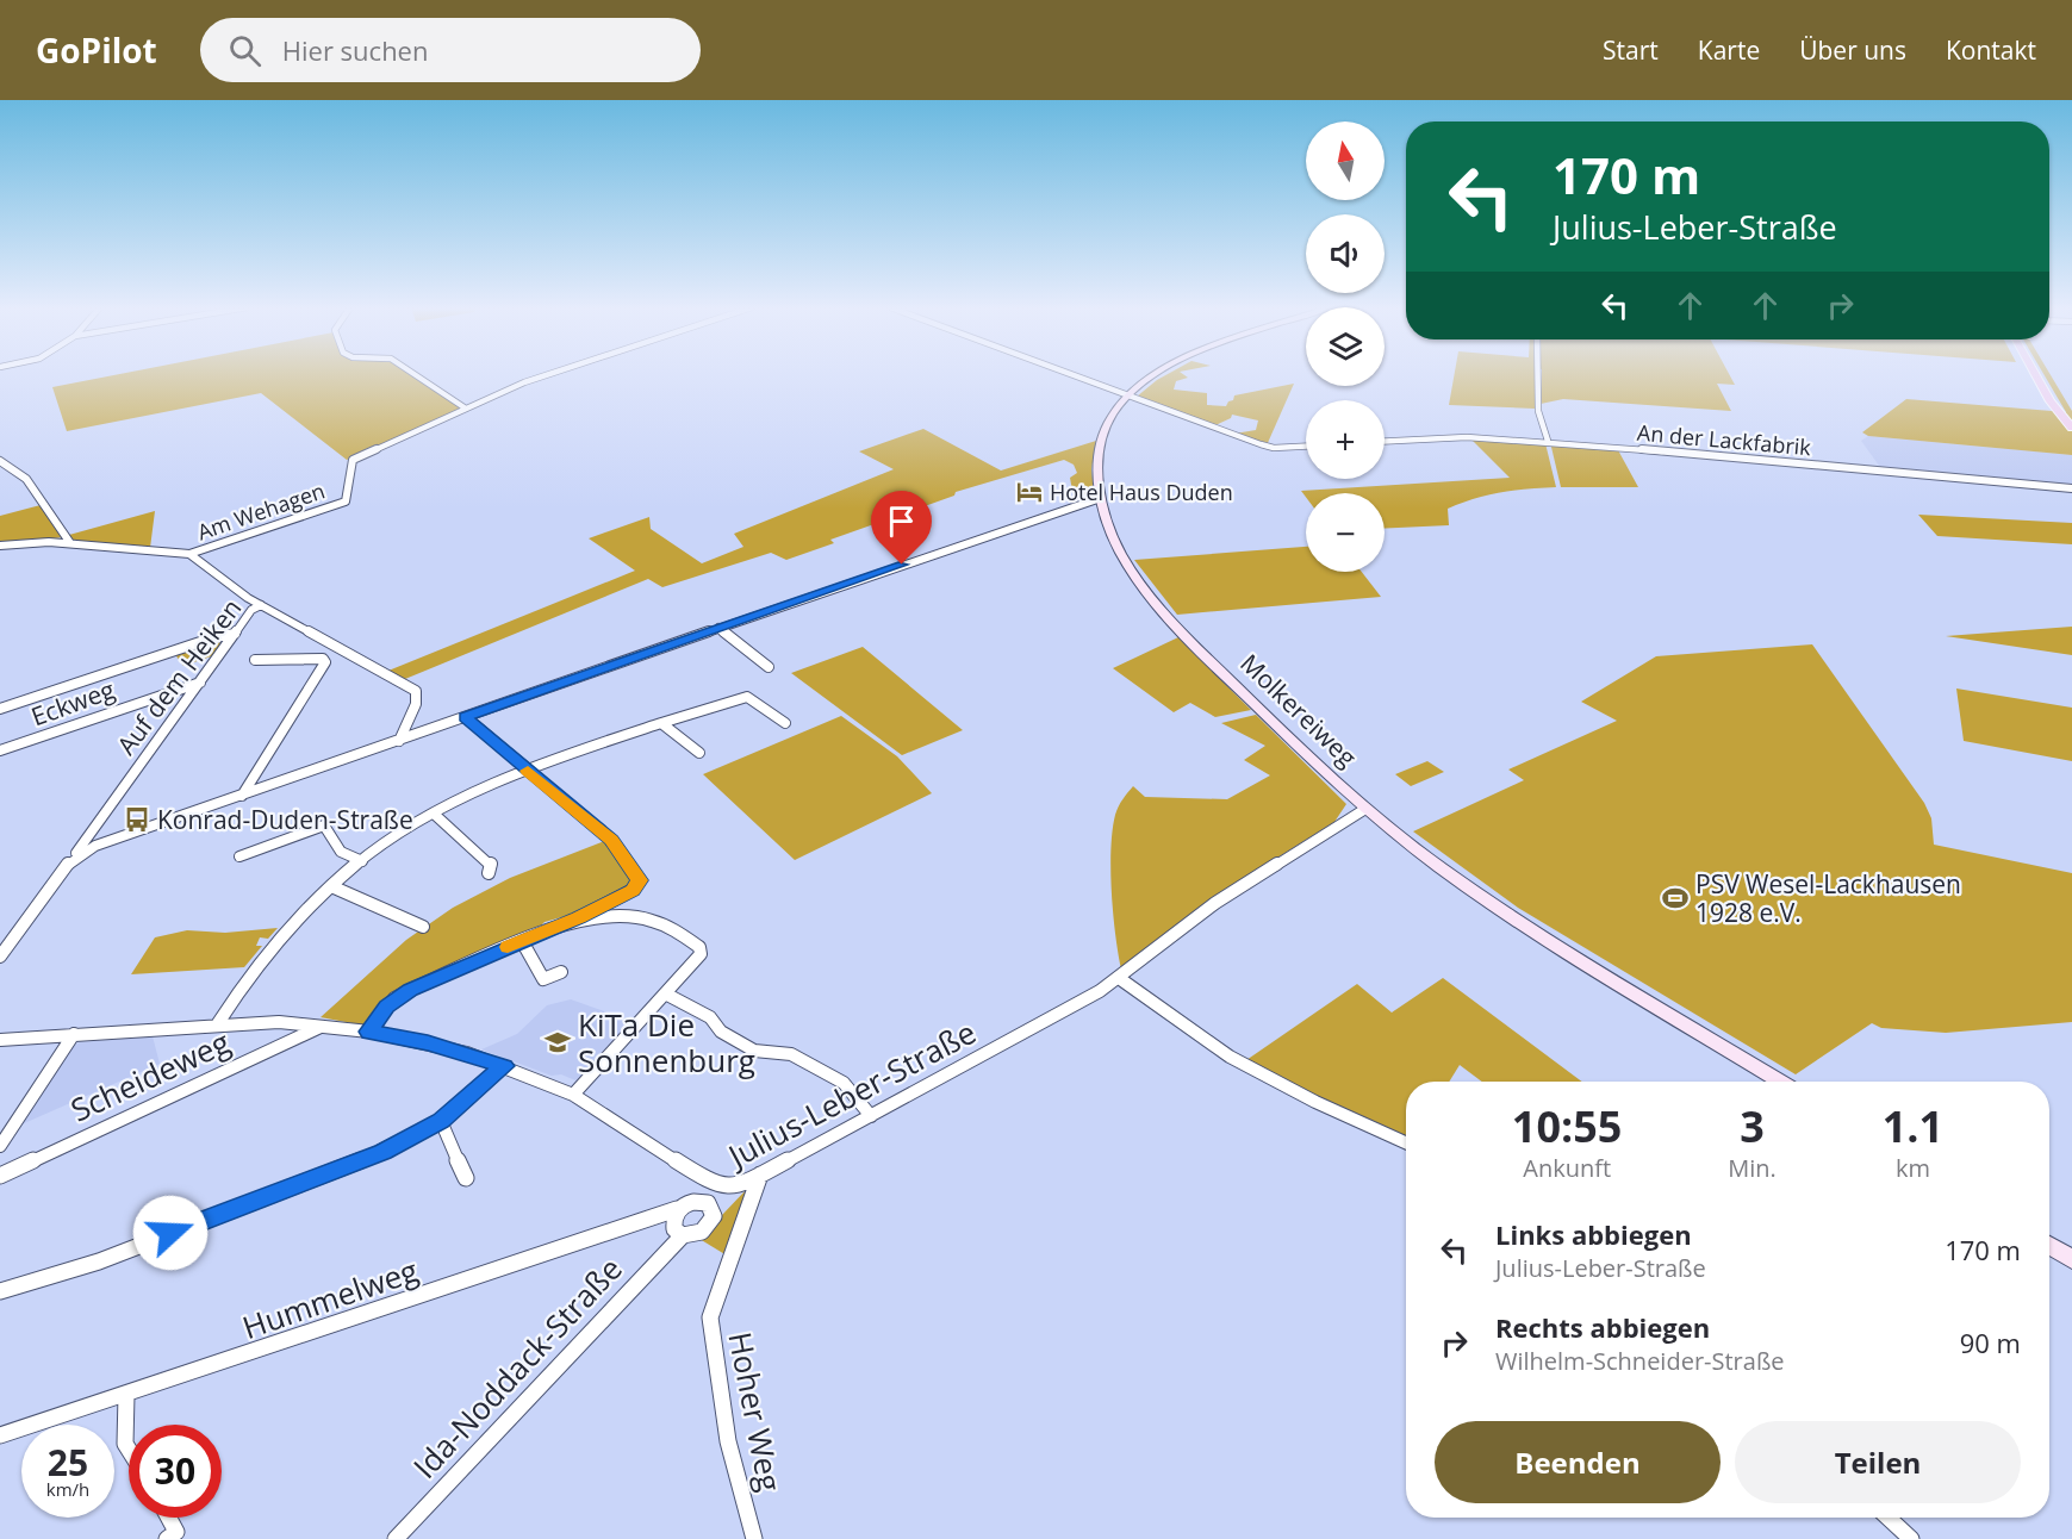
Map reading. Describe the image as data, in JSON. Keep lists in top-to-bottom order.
{
  "streets": {
    "main road": ["Molkereiweg"],
    "street": [
      "An der Lackfabrik",
      "Am Wehagen",
      "Auf dem Heiken",
      "Eckweg",
      "Scheideweg",
      "Julius-Leber-Straße",
      "Hummelweg",
      "Ida-Noddack-Straße",
      "Hoher Weg"
    ]
  },
  "crossings": [
    ["Am Wehagen", "Auf dem Heiken"],
    ["Auf dem Heiken", "Eckweg"],
    ["Molkereiweg", "Julius-Leber-Straße"],
    ["Scheideweg", "Julius-Leber-Straße"],
    ["Julius-Leber-Straße", "Hoher Weg"],
    ["Hummelweg", "Ida-Noddack-Straße"]
  ],
  "places": {
    "hotel": ["Hotel Haus Duden"],
    "bus stop": ["Konrad-Duden-Straße"],
    "sports": ["PSV Wesel-Lackhausen 1928 e.V."],
    "school or university": ["KiTa Die Sonnenburg"]
  },
  "north": "top",
  "page": {
    "header": "GoPilot",
    "search": "Hier suchen",
    "nav": [
      "Start",
      "Karte",
      "Über uns",
      "Kontakt"
    ],
    "map_buttons": ["+", "−"],
    "turn": ["170 m", "Julius-Leber-Straße"],
    "eta": [
      "10:55",
      "Ankunft",
      "3",
      "Min.",
      "1.1",
      "km"
    ],
    "list": [
      {
        "name": "Links abbiegen",
        "note": "Julius-Leber-Straße",
        "value": "170 m"
      },
      {
        "name": "Rechts abbiegen",
        "note": "Wilhelm-Schneider-Straße",
        "value": "90 m"
      }
    ],
    "buttons": ["Beenden", "Teilen"],
    "speed": "25 km/h",
    "limit": "30"
  }
}
